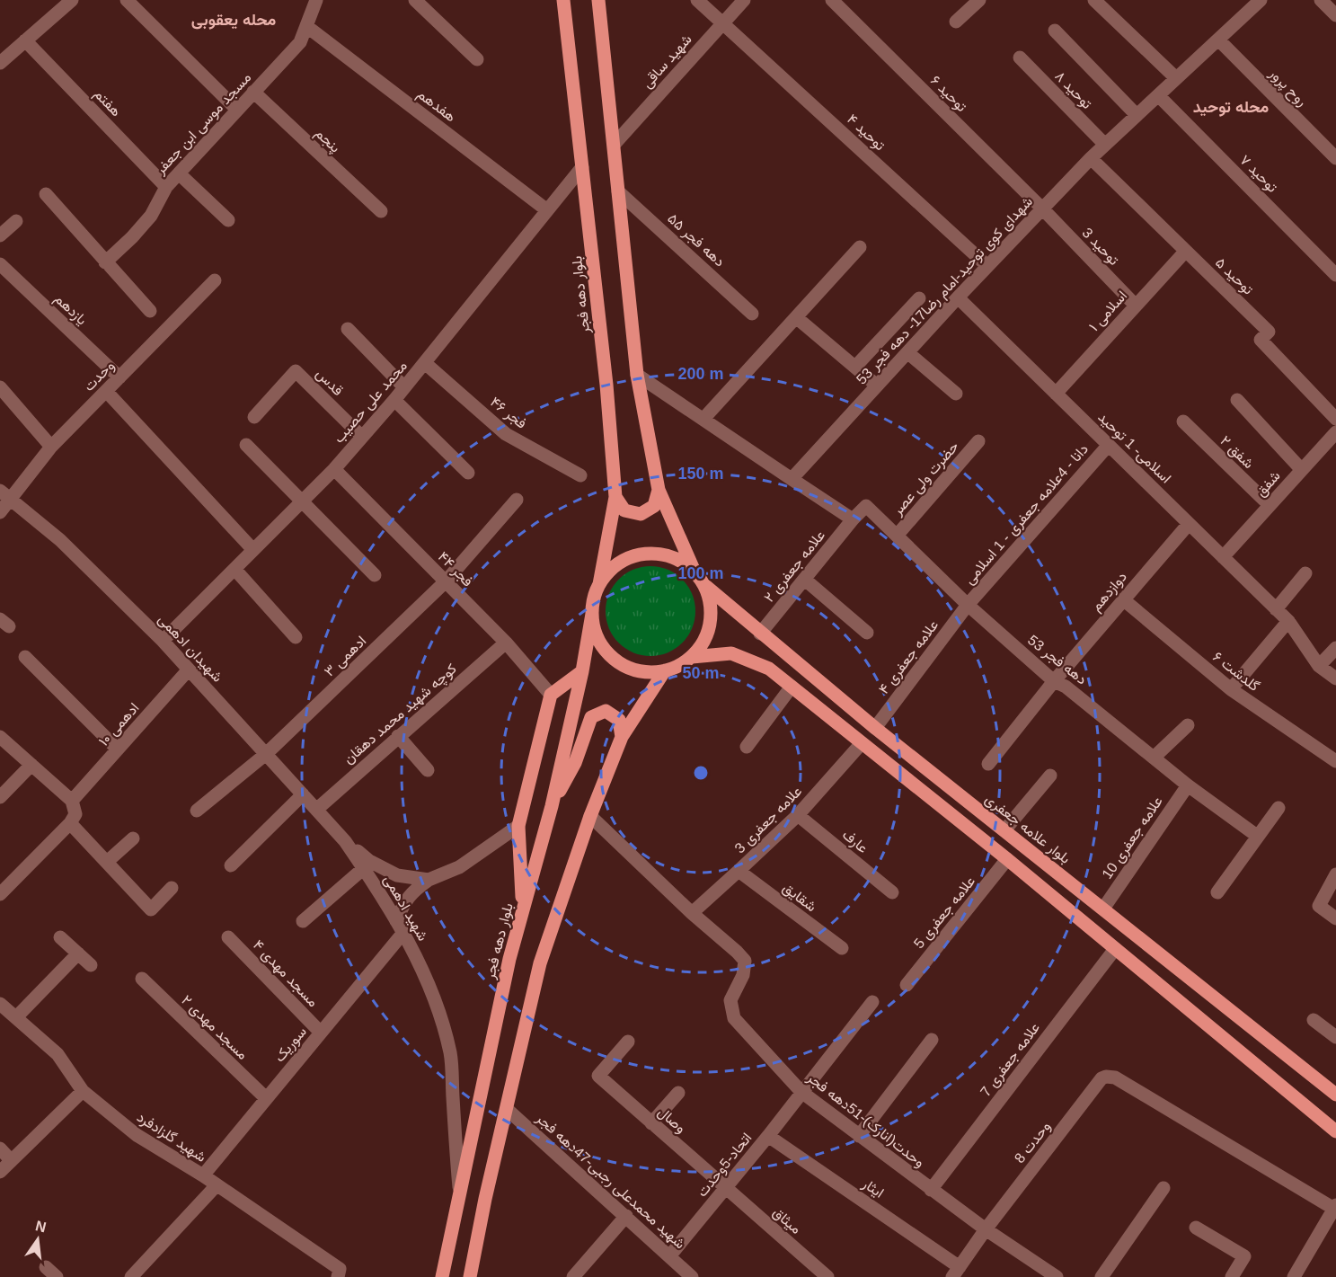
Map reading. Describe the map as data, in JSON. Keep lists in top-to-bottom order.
{
  "streets": {
    "main road": ["بلوار دهه فجر", "بلوار علامه جعفری"],
    "street": [
      "شهید ساقی",
      "روح پرور",
      "توحید ۸",
      "توحید ۶",
      "هفتم",
      "هفدهم",
      "مسجد موسی ابن جعفر",
      "توحید ۴",
      "پنجم",
      "توحید ۷",
      "دهه فجر ۵۵",
      "توحید 3",
      "توحید ۵",
      "شهدای کوی توحید-امام رضا17- دهه فجر 53",
      "یازدهم",
      "اسلامی ۱",
      "وحدت",
      "قدس",
      "محمد علی حصیب",
      "فجر ۴۶",
      "اسلامی- 1 توحید",
      "شفق ۲",
      "حضرت ولی عصر",
      "شفق",
      "دانا - 4علامه جعفری - 1 اسلامی",
      "علامه جعفری ۲",
      "فجر ۴۴",
      "دوازدهم",
      "شهیدان ادهمی",
      "ادهمی ۳",
      "علامه جعفری ۴",
      "دهه فجر 53",
      "گلدشت ۶",
      "کوچه شهید محمد دهقان",
      "ادهمی ۱۰",
      "علامه جعفری 3",
      "علامه جعفری 10",
      "عارف",
      "شقایق",
      "شهید ادهمی",
      "علامه جعفری 5",
      "مسجد مهدی ۴",
      "مسجد مهدی ۲",
      "سوریک",
      "علامه جعفری 7",
      "وصال",
      "وحدت(انارک)-51دهه فجر",
      "شهید گلزادفرد",
      "وحدت 8",
      "اتحاد-5وحدت",
      "شهید محمدعلی رجبی-47دهه فجر",
      "ایثار",
      "میثاق"
    ]
  },
  "crossings": [
    ["شهید ساقی", "توحید ۴"],
    ["روح پرور", "شهدای کوی توحید-امام رضا17- دهه فجر 53"],
    ["توحید ۸", "شهدای کوی توحید-امام رضا17- دهه فجر 53"],
    ["توحید ۶", "توحید 3"],
    ["توحید ۶", "شهدای کوی توحید-امام رضا17- دهه فجر 53"],
    ["هفتم", "مسجد موسی ابن جعفر"],
    ["هفدهم", "مسجد موسی ابن جعفر"],
    ["هفدهم", "محمد علی حصیب"],
    ["مسجد موسی ابن جعفر", "پنجم"],
    ["توحید ۴", "شهدای کوی توحید-امام رضا17- دهه فجر 53"],
    ["توحید ۷", "شهدای کوی توحید-امام رضا17- دهه فجر 53"],
    ["توحید 3", "شهدای کوی توحید-امام رضا17- دهه فجر 53"],
    ["توحید 3", "اسلامی ۱"],
    ["توحید ۵", "شهدای کوی توحید-امام رضا17- دهه فجر 53"],
    ["توحید ۵", "اسلامی ۱"],
    ["شهدای کوی توحید-امام رضا17- دهه فجر 53", "اسلامی- 1 توحید"],
    ["بلوار دهه فجر", "محمد علی حصیب"],
    ["بلوار دهه فجر", "بلوار علامه جعفری"],
    ["بلوار دهه فجر", "شهید ادهمی"],
    ["یازدهم", "وحدت"],
    ["اسلامی ۱", "اسلامی- 1 توحید"],
    ["وحدت", "شهیدان ادهمی"],
    ["قدس", "محمد علی حصیب"],
    ["محمد علی حصیب", "فجر ۴۶"],
    ["محمد علی حصیب", "فجر ۴۴"],
    ["محمد علی حصیب", "شهیدان ادهمی"],
    ["اسلامی- 1 توحید", "شفق"],
    ["اسلامی- 1 توحید", "دانا - 4علامه جعفری - 1 اسلامی"],
    ["اسلامی- 1 توحید", "دوازدهم"],
    ["شفق ۲", "شفق"],
    ["حضرت ولی عصر", "دهه فجر 53"],
    ["دانا - 4علامه جعفری - 1 اسلامی", "علامه جعفری ۴"],
    ["دانا - 4علامه جعفری - 1 اسلامی", "دهه فجر 53"],
    ["علامه جعفری ۲", "دهه فجر 53"],
    ["علامه جعفری ۲", "بلوار علامه جعفری"],
    ["فجر ۴۴", "ادهمی ۳"],
    ["فجر ۴۴", "کوچه شهید محمد دهقان"],
    ["دوازدهم", "دهه فجر 53"],
    ["دوازدهم", "گلدشت ۶"],
    ["شهیدان ادهمی", "ادهمی ۳"],
    ["شهیدان ادهمی", "کوچه شهید محمد دهقان"],
    ["شهیدان ادهمی", "ادهمی ۱۰"],
    ["شهیدان ادهمی", "شهید ادهمی"],
    ["علامه جعفری ۴", "دهه فجر 53"],
    ["علامه جعفری ۴", "بلوار علامه جعفری"],
    ["دهه فجر 53", "علامه جعفری 10"],
    ["علامه جعفری 3", "عارف"],
    ["علامه جعفری 3", "شقایق"],
    ["علامه جعفری 3", "وحدت(انارک)-51دهه فجر"],
    ["بلوار علامه جعفری", "علامه جعفری 10"],
    ["شهید ادهمی", "سوریک"],
    ["مسجد مهدی ۴", "سوریک"],
    ["مسجد مهدی ۲", "سوریک"],
    ["سوریک", "شهید گلزادفرد"],
    ["علامه جعفری 7", "وحدت(انارک)-51دهه فجر"],
    ["وصال", "اتحاد-5وحدت"],
    ["وصال", "میثاق"],
    ["وحدت(انارک)-51دهه فجر", "وحدت 8"],
    ["وحدت(انارک)-51دهه فجر", "اتحاد-5وحدت"],
    ["وحدت 8", "ایثار"],
    ["اتحاد-5وحدت", "شهید محمدعلی رجبی-47دهه فجر"],
    ["اتحاد-5وحدت", "ایثار"],
    ["اتحاد-5وحدت", "میثاق"]
  ],
  "districts": ["محله یعقوبی", "محله توحید"],
  "north": "top",
  "rings": [
    "200 m",
    "150 m",
    "100 m",
    "50 m"
  ]
}
